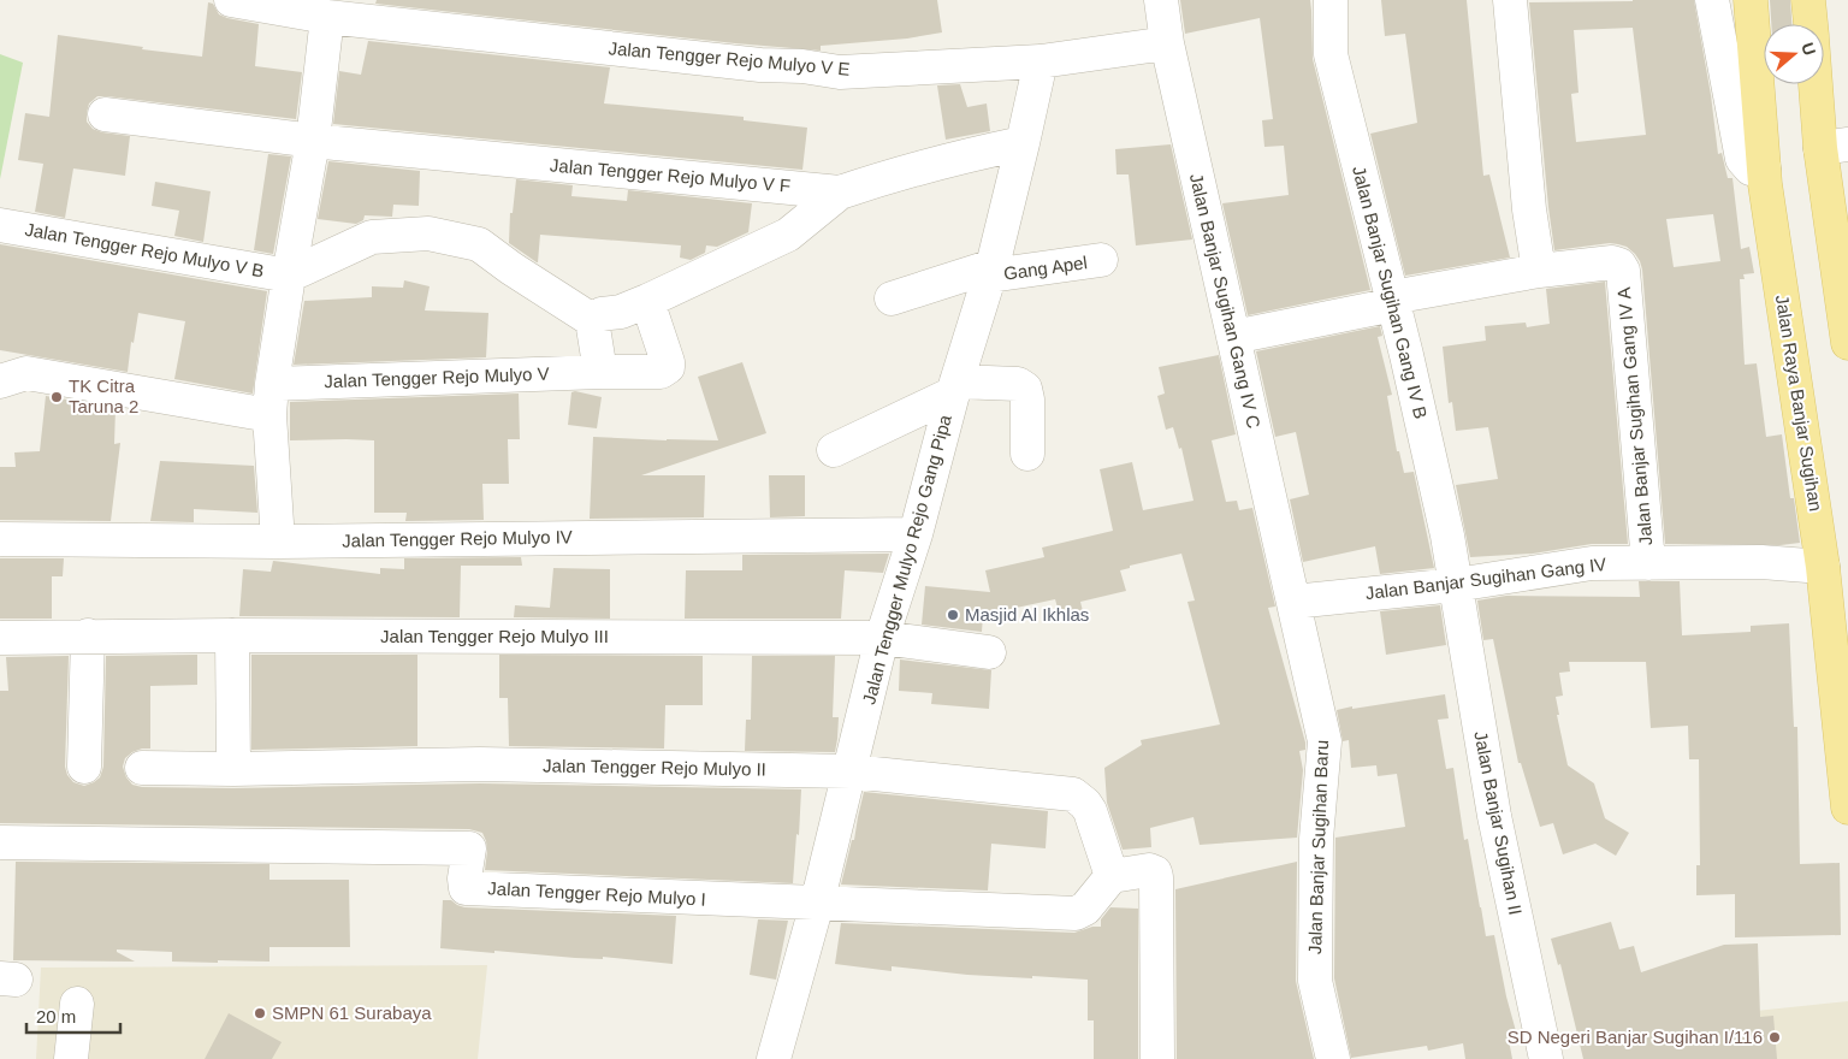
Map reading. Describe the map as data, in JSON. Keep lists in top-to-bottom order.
{
  "streets": {
    "main road": ["Jalan Raya Banjar Sugihan"],
    "street": [
      "Jalan Tengger Rejo Mulyo V E",
      "Jalan Tengger Rejo Mulyo V F",
      "Jalan Tengger Rejo Mulyo V B",
      "Gang Apel",
      "Jalan Banjar Sugihan Gang IV B",
      "Jalan Banjar Sugihan Gang IV C",
      "Jalan Tengger Rejo Mulyo V",
      "Jalan Banjar Sugihan Gang IV A",
      "Jalan Tengger Rejo Mulyo IV",
      "Jalan Tengger Mulyo Rejo Gang Pipa",
      "Jalan Banjar Sugihan Gang IV",
      "Jalan Tengger Rejo Mulyo III",
      "Jalan Tengger Rejo Mulyo II",
      "Jalan Banjar Sugihan II",
      "Jalan Banjar Sugihan Baru",
      "Jalan Tengger Rejo Mulyo I"
    ]
  },
  "crossings": [
    ["Jalan Tengger Rejo Mulyo V E", "Jalan Banjar Sugihan Gang IV C"],
    ["Jalan Tengger Rejo Mulyo V E", "Jalan Tengger Mulyo Rejo Gang Pipa"],
    ["Jalan Tengger Rejo Mulyo V F", "Jalan Tengger Mulyo Rejo Gang Pipa"],
    ["Gang Apel", "Jalan Tengger Mulyo Rejo Gang Pipa"],
    ["Jalan Banjar Sugihan Gang IV B", "Jalan Banjar Sugihan Gang IV"],
    ["Jalan Banjar Sugihan Gang IV B", "Jalan Banjar Sugihan II"],
    ["Jalan Banjar Sugihan Gang IV C", "Jalan Banjar Sugihan Gang IV"],
    ["Jalan Banjar Sugihan Gang IV C", "Jalan Banjar Sugihan Baru"],
    ["Jalan Raya Banjar Sugihan", "Jalan Banjar Sugihan Gang IV"],
    ["Jalan Banjar Sugihan Gang IV A", "Jalan Banjar Sugihan Gang IV"],
    ["Jalan Tengger Rejo Mulyo IV", "Jalan Tengger Mulyo Rejo Gang Pipa"],
    ["Jalan Tengger Mulyo Rejo Gang Pipa", "Jalan Tengger Rejo Mulyo III"],
    ["Jalan Tengger Mulyo Rejo Gang Pipa", "Jalan Tengger Rejo Mulyo II"],
    ["Jalan Tengger Mulyo Rejo Gang Pipa", "Jalan Tengger Rejo Mulyo I"],
    ["Jalan Banjar Sugihan Gang IV", "Jalan Banjar Sugihan II"],
    ["Jalan Banjar Sugihan Gang IV", "Jalan Banjar Sugihan Baru"],
    ["Jalan Tengger Rejo Mulyo II", "Jalan Tengger Rejo Mulyo I"]
  ],
  "places": [
    "TK Citra Taruna 2",
    "Masjid Al Ikhlas",
    "SMPN 61 Surabaya",
    "SD Negeri Banjar Sugihan I/116"
  ],
  "scale_bar": "20 m",
  "north": "right"
}
